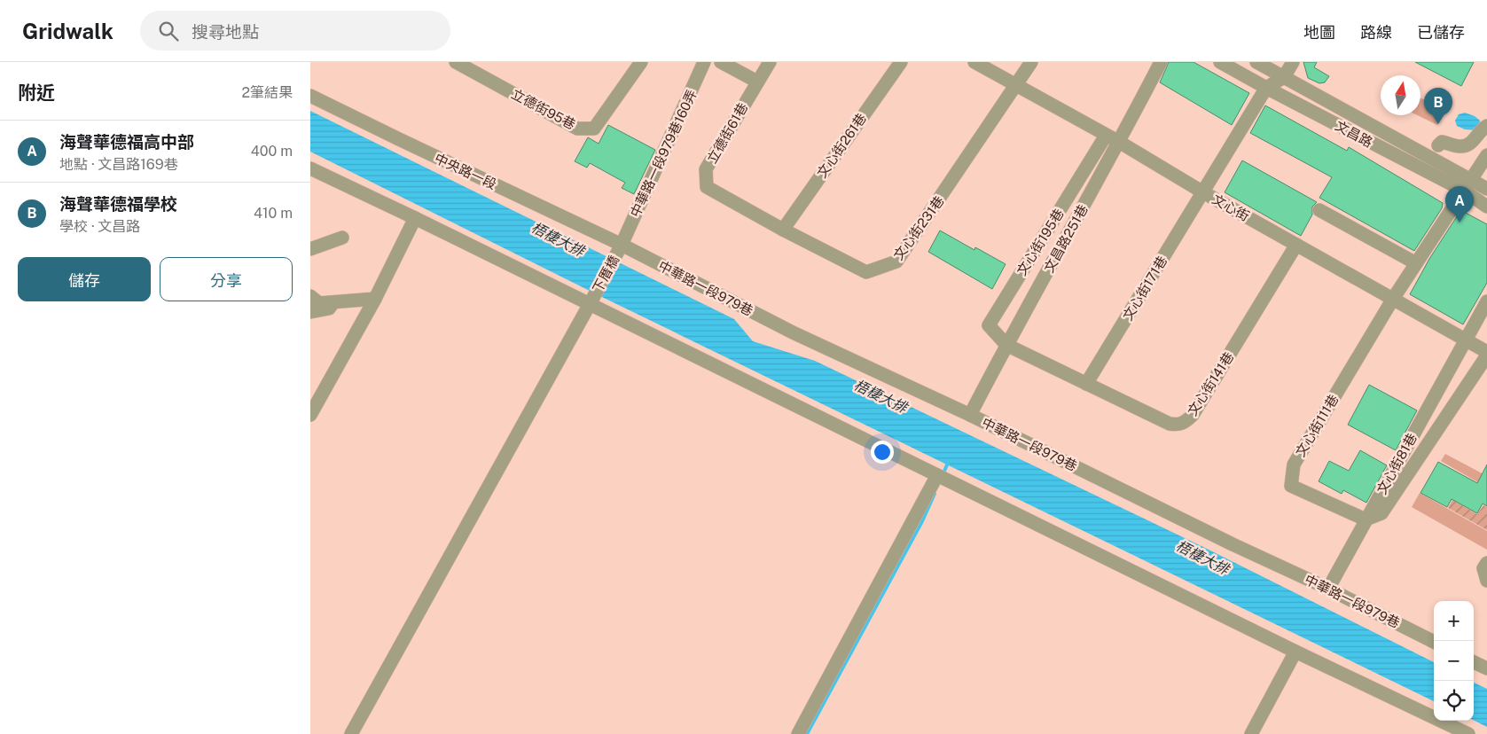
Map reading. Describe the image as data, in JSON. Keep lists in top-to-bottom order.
{
  "streets": {
    "street": [
      "立德街95巷",
      "立德街61巷",
      "文昌路",
      "文心街261巷",
      "中華路一段979巷160弄",
      "中央路一段",
      "文心街",
      "文心街231巷",
      "文昌路251巷",
      "文心街195巷",
      "下厝橋",
      "中華路一段979巷",
      "文心街171巷",
      "文心街141巷",
      "文心街111巷",
      "文心街81巷"
    ]
  },
  "crossings": [
    ["立德街61巷", "文心街231巷"],
    ["文昌路", "文心街171巷"],
    ["文心街261巷", "文心街231巷"],
    ["中華路一段979巷160弄", "中央路一段"],
    ["中華路一段979巷160弄", "下厝橋"],
    ["中華路一段979巷160弄", "中華路一段979巷"],
    ["中央路一段", "下厝橋"],
    ["中央路一段", "中華路一段979巷"],
    ["文心街", "文心街231巷"],
    ["文心街", "文昌路251巷"],
    ["文心街", "文心街195巷"],
    ["文心街", "文心街171巷"],
    ["文心街", "文心街141巷"],
    ["文心街", "文心街111巷"],
    ["文心街", "文心街81巷"],
    ["文昌路251巷", "文心街195巷"],
    ["文昌路251巷", "中華路一段979巷"],
    ["文昌路251巷", "文心街141巷"],
    ["文心街195巷", "文心街141巷"],
    ["下厝橋", "中華路一段979巷"],
    ["中華路一段979巷", "文心街81巷"],
    ["文心街171巷", "文心街141巷"],
    ["文心街111巷", "文心街81巷"]
  ],
  "water": ["梧棲大排"],
  "north": "top",
  "page": {
    "header": "Gridwalk",
    "search": "搜尋地點",
    "nav": ["地圖", "路線", "已儲存"],
    "heading": ["附近", "2筆結果"],
    "pins": ["B", "A"],
    "list": [
      {
        "mark": "A",
        "name": "海聲華德福高中部",
        "note": "地點 · 文昌路169巷",
        "value": "400 m"
      },
      {
        "mark": "B",
        "name": "海聲華德福學校",
        "note": "學校 · 文昌路",
        "value": "410 m"
      }
    ],
    "buttons": ["儲存", "分享"],
    "map_buttons": ["+", "−"]
  }
}
